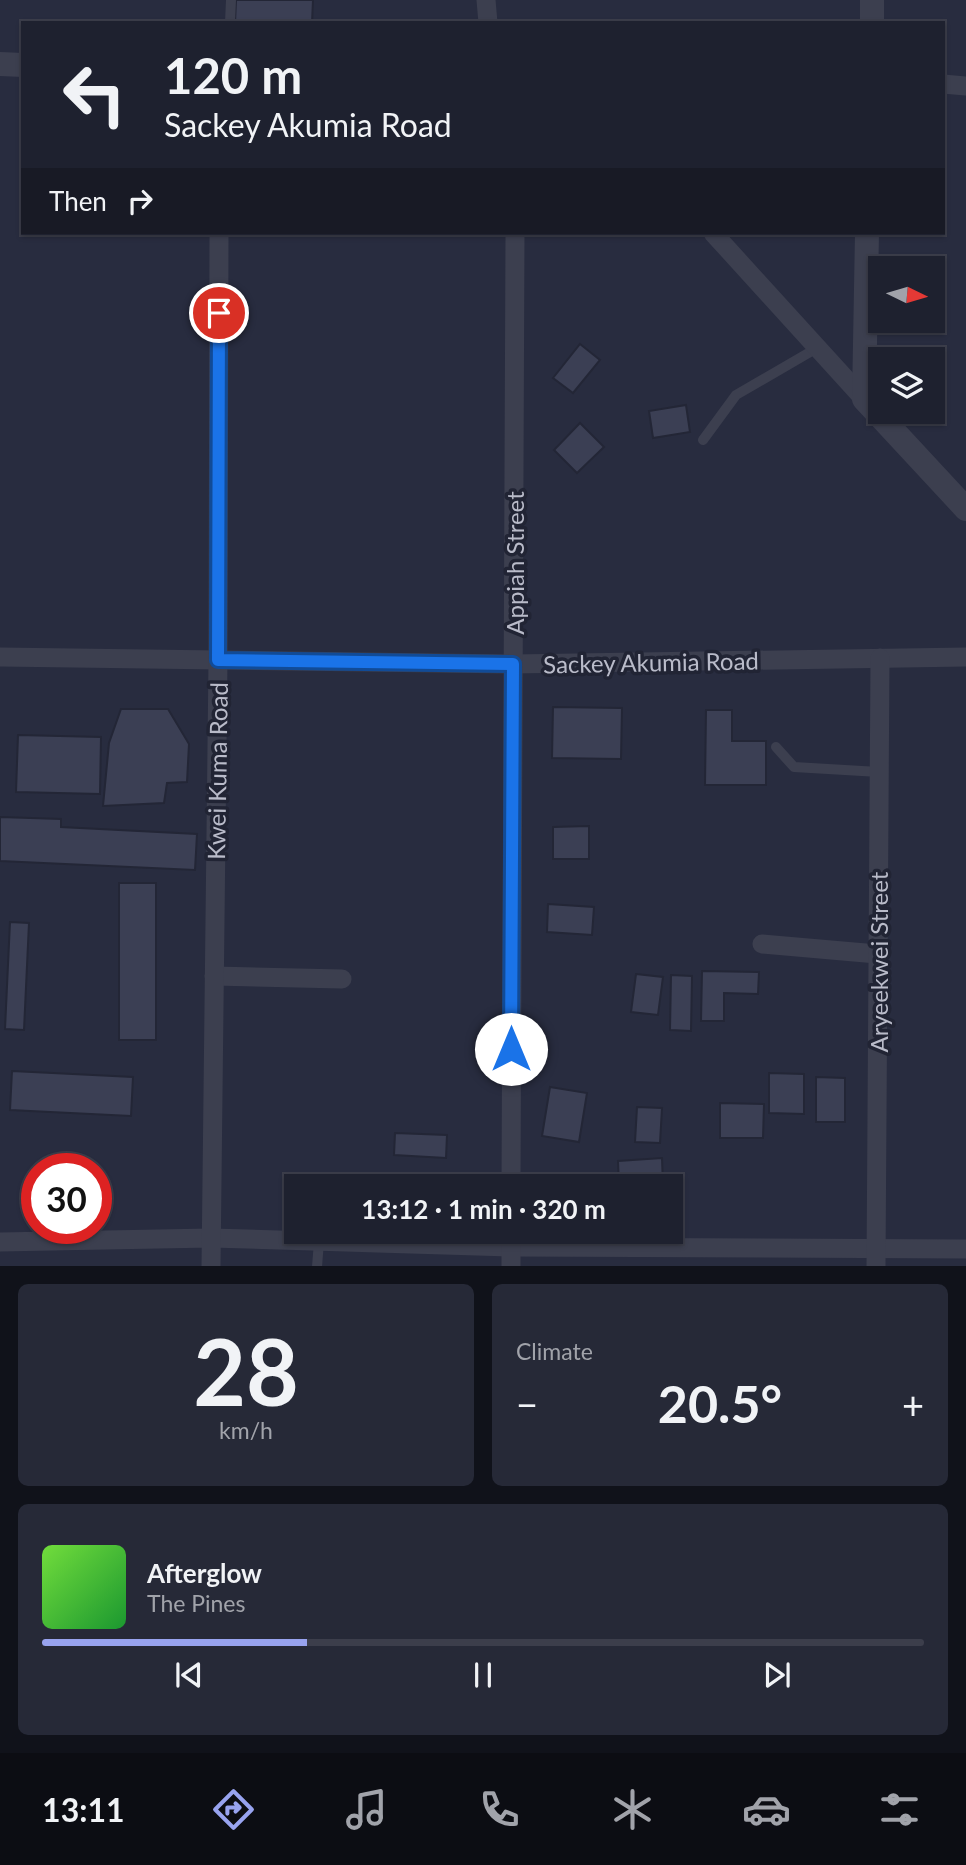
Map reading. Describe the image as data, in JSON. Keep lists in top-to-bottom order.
{
  "streets": {
    "street": [
      "Appiah Street",
      "Sackey Akumia Road",
      "Kwei Kuma Road",
      "Aryeekwei Street"
    ]
  },
  "crossings": [
    ["Appiah Street", "Sackey Akumia Road"],
    ["Sackey Akumia Road", "Kwei Kuma Road"],
    ["Sackey Akumia Road", "Aryeekwei Street"]
  ],
  "north": "right",
  "page": {
    "turn": ["120 m", "Sackey Akumia Road"],
    "then": "Then",
    "limit": "30",
    "trip": "13:12 · 1 min · 320 m",
    "tile": [
      ["28", "km/h"],
      "Climate"
    ],
    "heat": ["−", "20.5°", "+"],
    "song": ["Afterglow", "The Pines"],
    "tabs": "13:11"
  }
}
